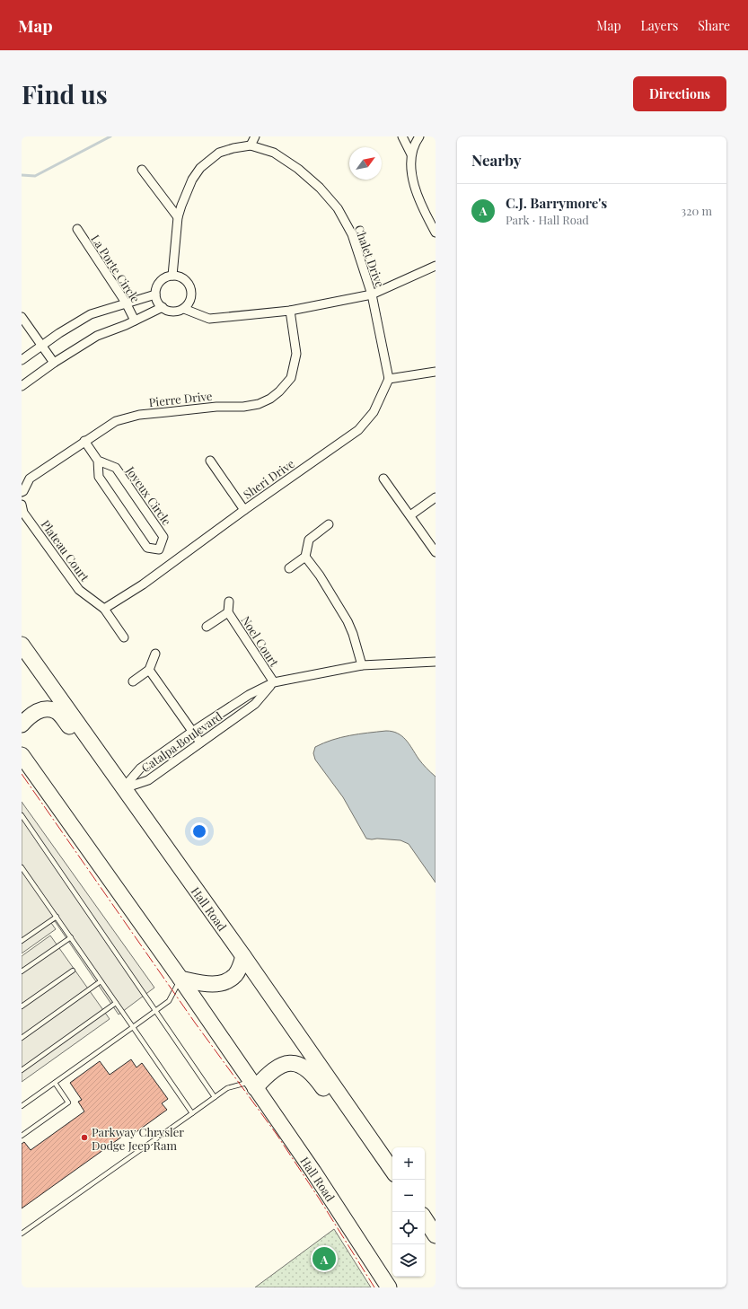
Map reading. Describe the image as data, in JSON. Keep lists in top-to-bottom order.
{
  "streets": {
    "highway": ["Hall Road"],
    "street": [
      "Chalet Drive",
      "La Porte Circle",
      "Pierre Drive",
      "Sheri Drive",
      "Joyeux Circle",
      "Plateau Court",
      "Noel Court",
      "Catalpa Boulevard"
    ]
  },
  "crossings": [
    ["Chalet Drive", "Sheri Drive"],
    ["Pierre Drive", "Joyeux Circle"],
    ["Sheri Drive", "Plateau Court"],
    ["Noel Court", "Catalpa Boulevard"],
    ["Catalpa Boulevard", "Hall Road"]
  ],
  "places": ["Parkway Chrysler Dodge Jeep Ram"],
  "north": "top right",
  "page": {
    "header": "Map",
    "nav": ["Map", "Layers", "Share"],
    "buttons": "Directions",
    "title": "Find us",
    "heading": "Nearby",
    "list": [
      {
        "mark": "A",
        "name": "C.J. Barrymore's",
        "note": "Park · Hall Road",
        "value": "320 m"
      }
    ],
    "map_buttons": ["+", "−"],
    "pins": "A"
  }
}
